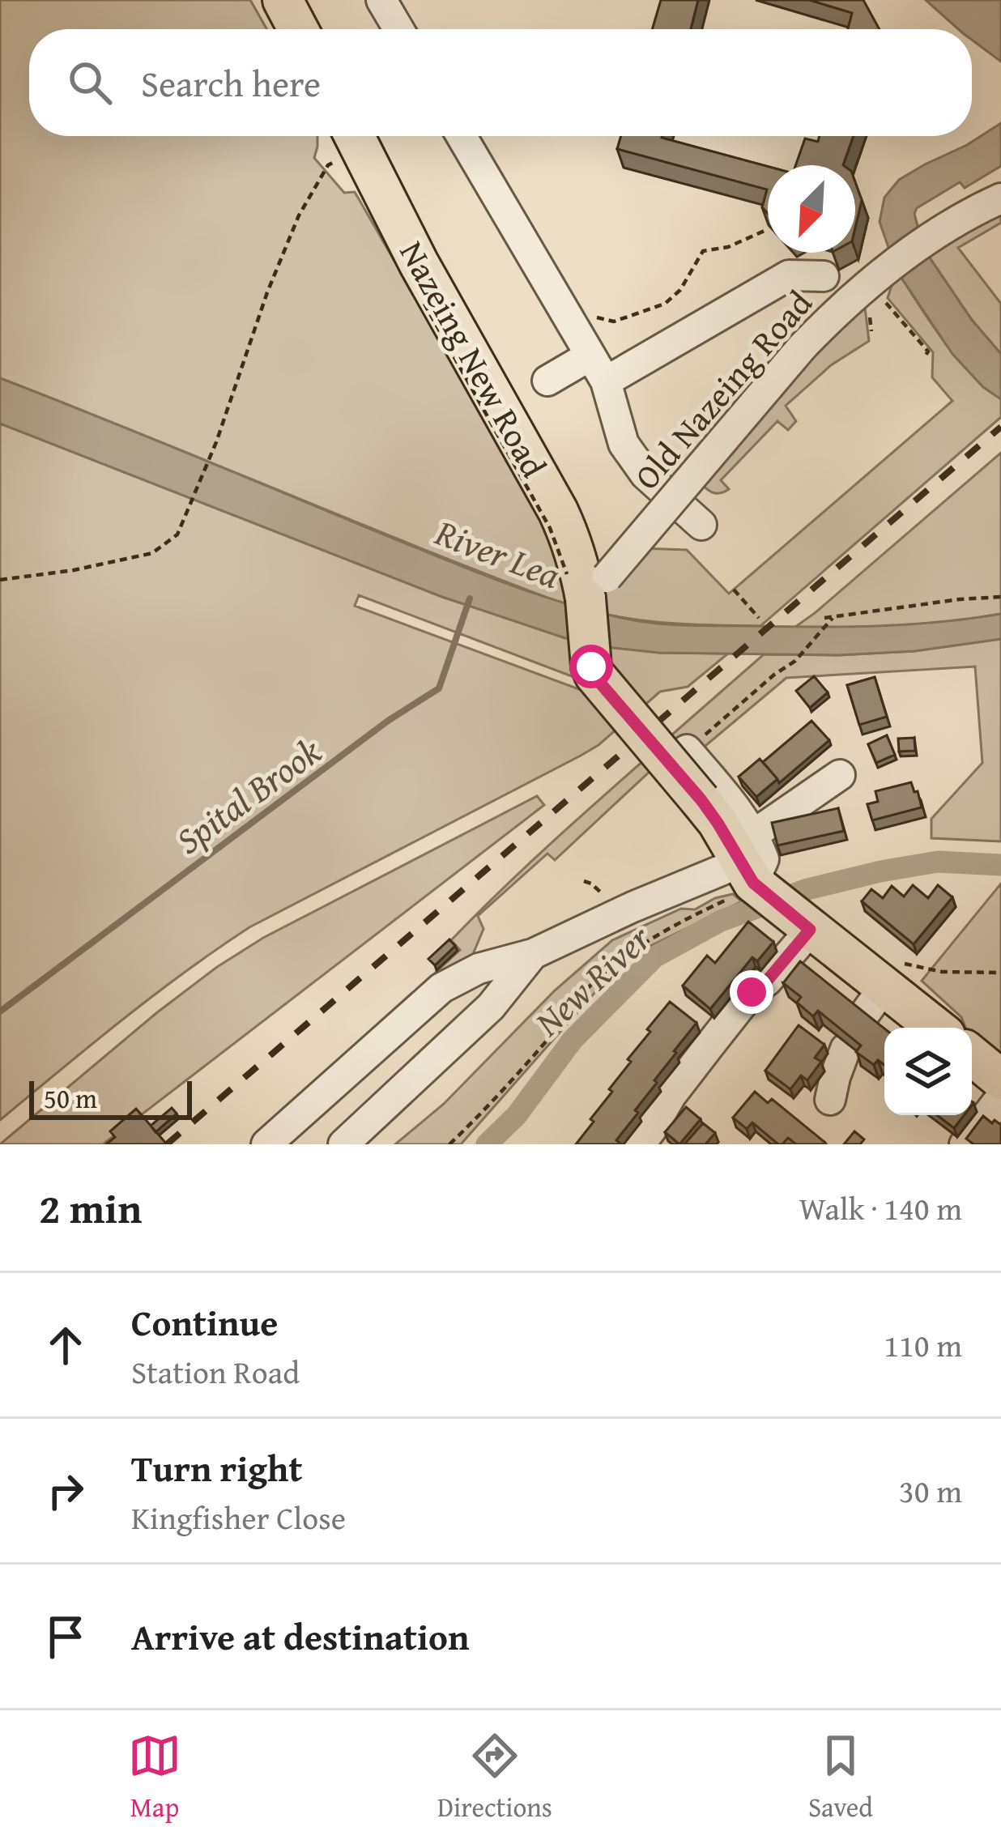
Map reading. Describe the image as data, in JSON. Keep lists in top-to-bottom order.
{
  "streets": {
    "main road": ["Nazeing New Road"],
    "street": ["Old Nazeing Road"]
  },
  "crossings": [
    ["Nazeing New Road", "Old Nazeing Road"]
  ],
  "water": ["River Lea", "Spital Brook", "New River"],
  "scale_bar": "50 m",
  "north": "bottom left",
  "page": {
    "search": "Search here",
    "scale": "50 m",
    "heading": ["2 min", "Walk · 140 m"],
    "list": [
      ["Continue", "Station Road", "110 m"],
      ["Turn right", "Kingfisher Close", "30 m"],
      "Arrive at destination"
    ],
    "nav": ["Map", "Directions", "Saved"]
  }
}
